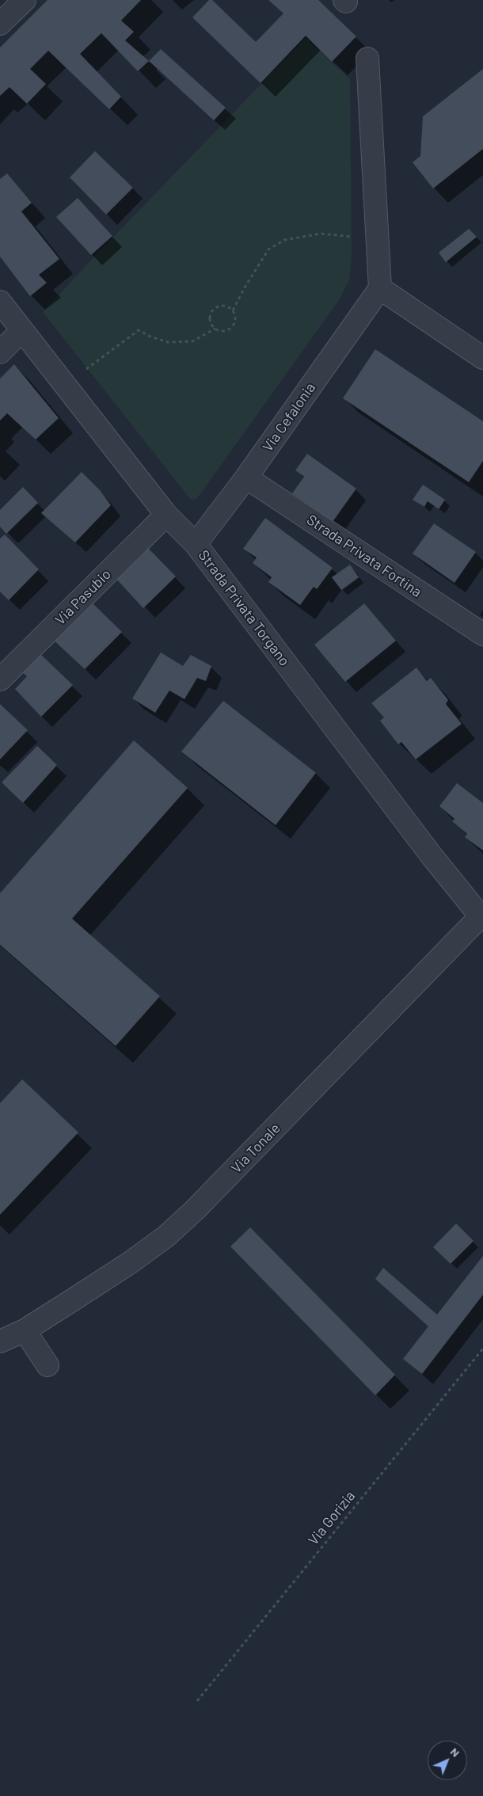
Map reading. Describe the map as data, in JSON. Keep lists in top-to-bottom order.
{
  "streets": {
    "street": [
      "Via Cefalonia",
      "Strada Privata Fortina",
      "Via Pasubio",
      "Strada Privata Torgano",
      "Via Tonale"
    ],
    "path": ["Via Gorizia"]
  },
  "crossings": [
    ["Via Cefalonia", "Strada Privata Fortina"],
    ["Via Cefalonia", "Strada Privata Torgano"],
    ["Via Pasubio", "Strada Privata Torgano"],
    ["Strada Privata Torgano", "Via Tonale"]
  ],
  "north": "top right"
}
